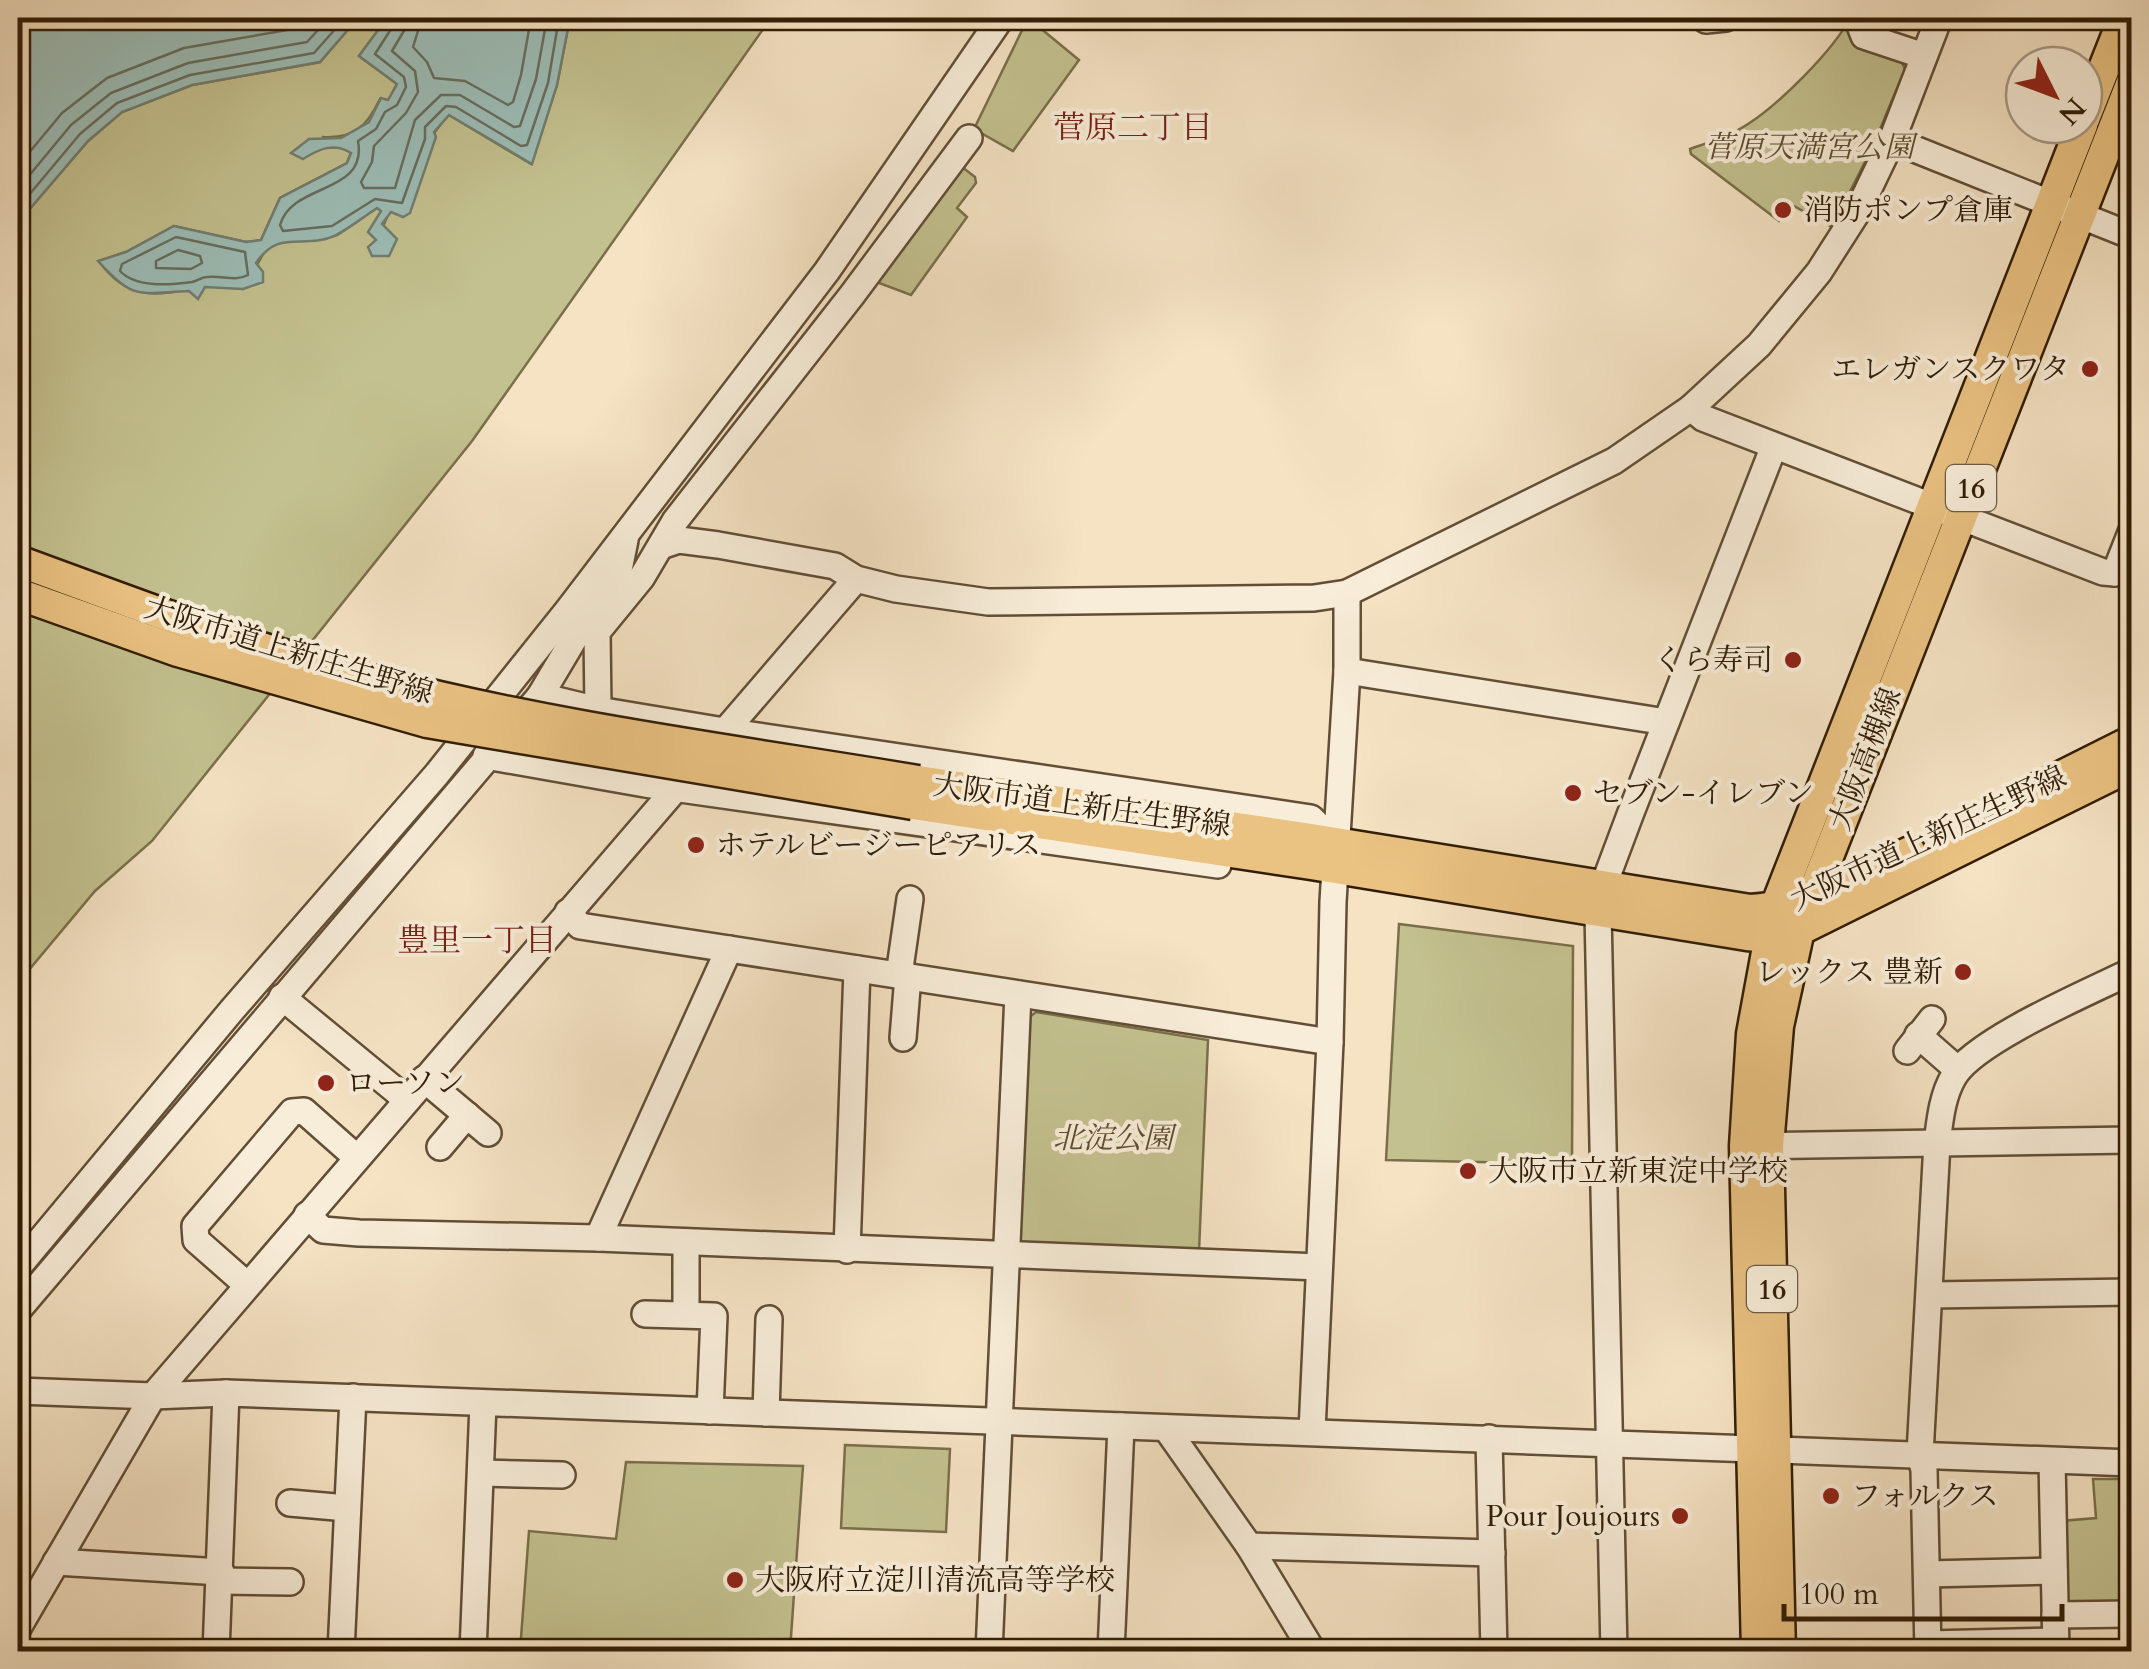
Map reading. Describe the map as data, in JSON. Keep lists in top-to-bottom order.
{
  "streets": {
    "main road": ["16", "大阪市道上新庄生野線", "大阪高槻線"]
  },
  "crossings": [
    ["大阪市道上新庄生野線", "大阪高槻線"]
  ],
  "districts": ["菅原二丁目", "豊里一丁目"],
  "parks": ["菅原天満宮公園", "北淀公園"],
  "places": [
    "消防ポンプ倉庫",
    "エレガンスクワタ",
    "くら寿司",
    "セブン-イレブン",
    "ホテルビージーピアリス",
    "レックス 豊新",
    "ローソン",
    "大阪市立新東淀中学校",
    "フォルクス",
    "Pour Joujours",
    "大阪府立淀川清流高等学校"
  ],
  "scale_bar": "100 m",
  "north": "bottom right"
}
